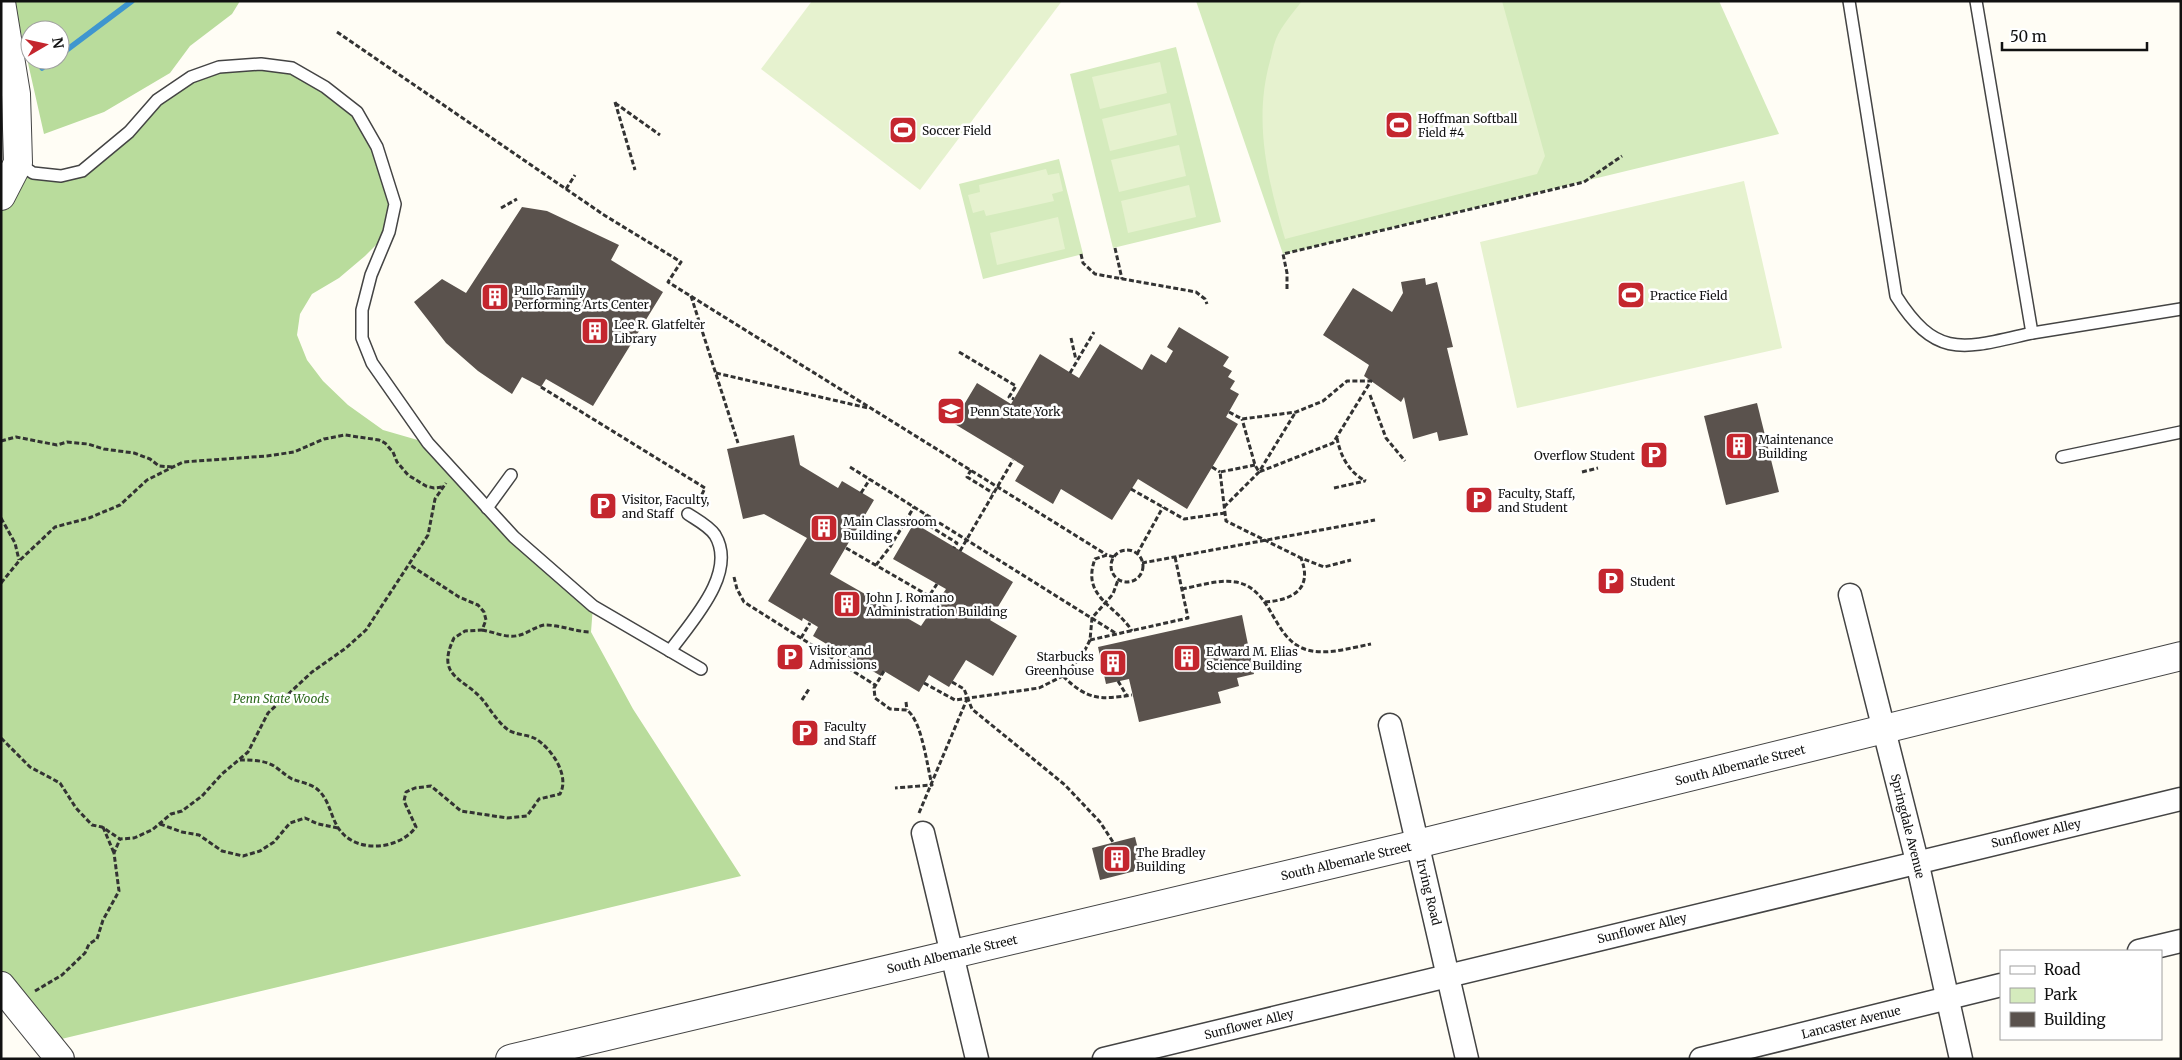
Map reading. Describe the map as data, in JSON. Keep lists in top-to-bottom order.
{
  "streets": {
    "street": [
      "South Albemarle Street",
      "Springdale Avenue",
      "Sunflower Alley",
      "Irving Road",
      "Lancaster Avenue"
    ]
  },
  "crossings": [
    ["South Albemarle Street", "Springdale Avenue"],
    ["South Albemarle Street", "Irving Road"],
    ["Springdale Avenue", "Sunflower Alley"],
    ["Springdale Avenue", "Lancaster Avenue"],
    ["Sunflower Alley", "Irving Road"]
  ],
  "parks": ["Penn State Woods"],
  "places": {
    "sports": ["Hoffman Softball Field #4", "Soccer Field", "Practice Field"],
    "building": [
      "Pullo Family Performing Arts Center",
      "Lee R. Glatfelter Library",
      "Maintenance Building",
      "Main Classroom Building",
      "John J. Romano Administration Building",
      "Edward M. Elias Science Building",
      "Starbucks Greenhouse",
      "The Bradley Building"
    ],
    "school or university": ["Penn State York"],
    "parking": [
      "Overflow Student",
      "Faculty, Staff, and Student",
      "Visitor, Faculty, and Staff",
      "Student",
      "Visitor and Admissions",
      "Faculty and Staff"
    ]
  },
  "legend": ["Road", "Park", "Building"],
  "scale_bar": "50 m",
  "north": "right"
}
